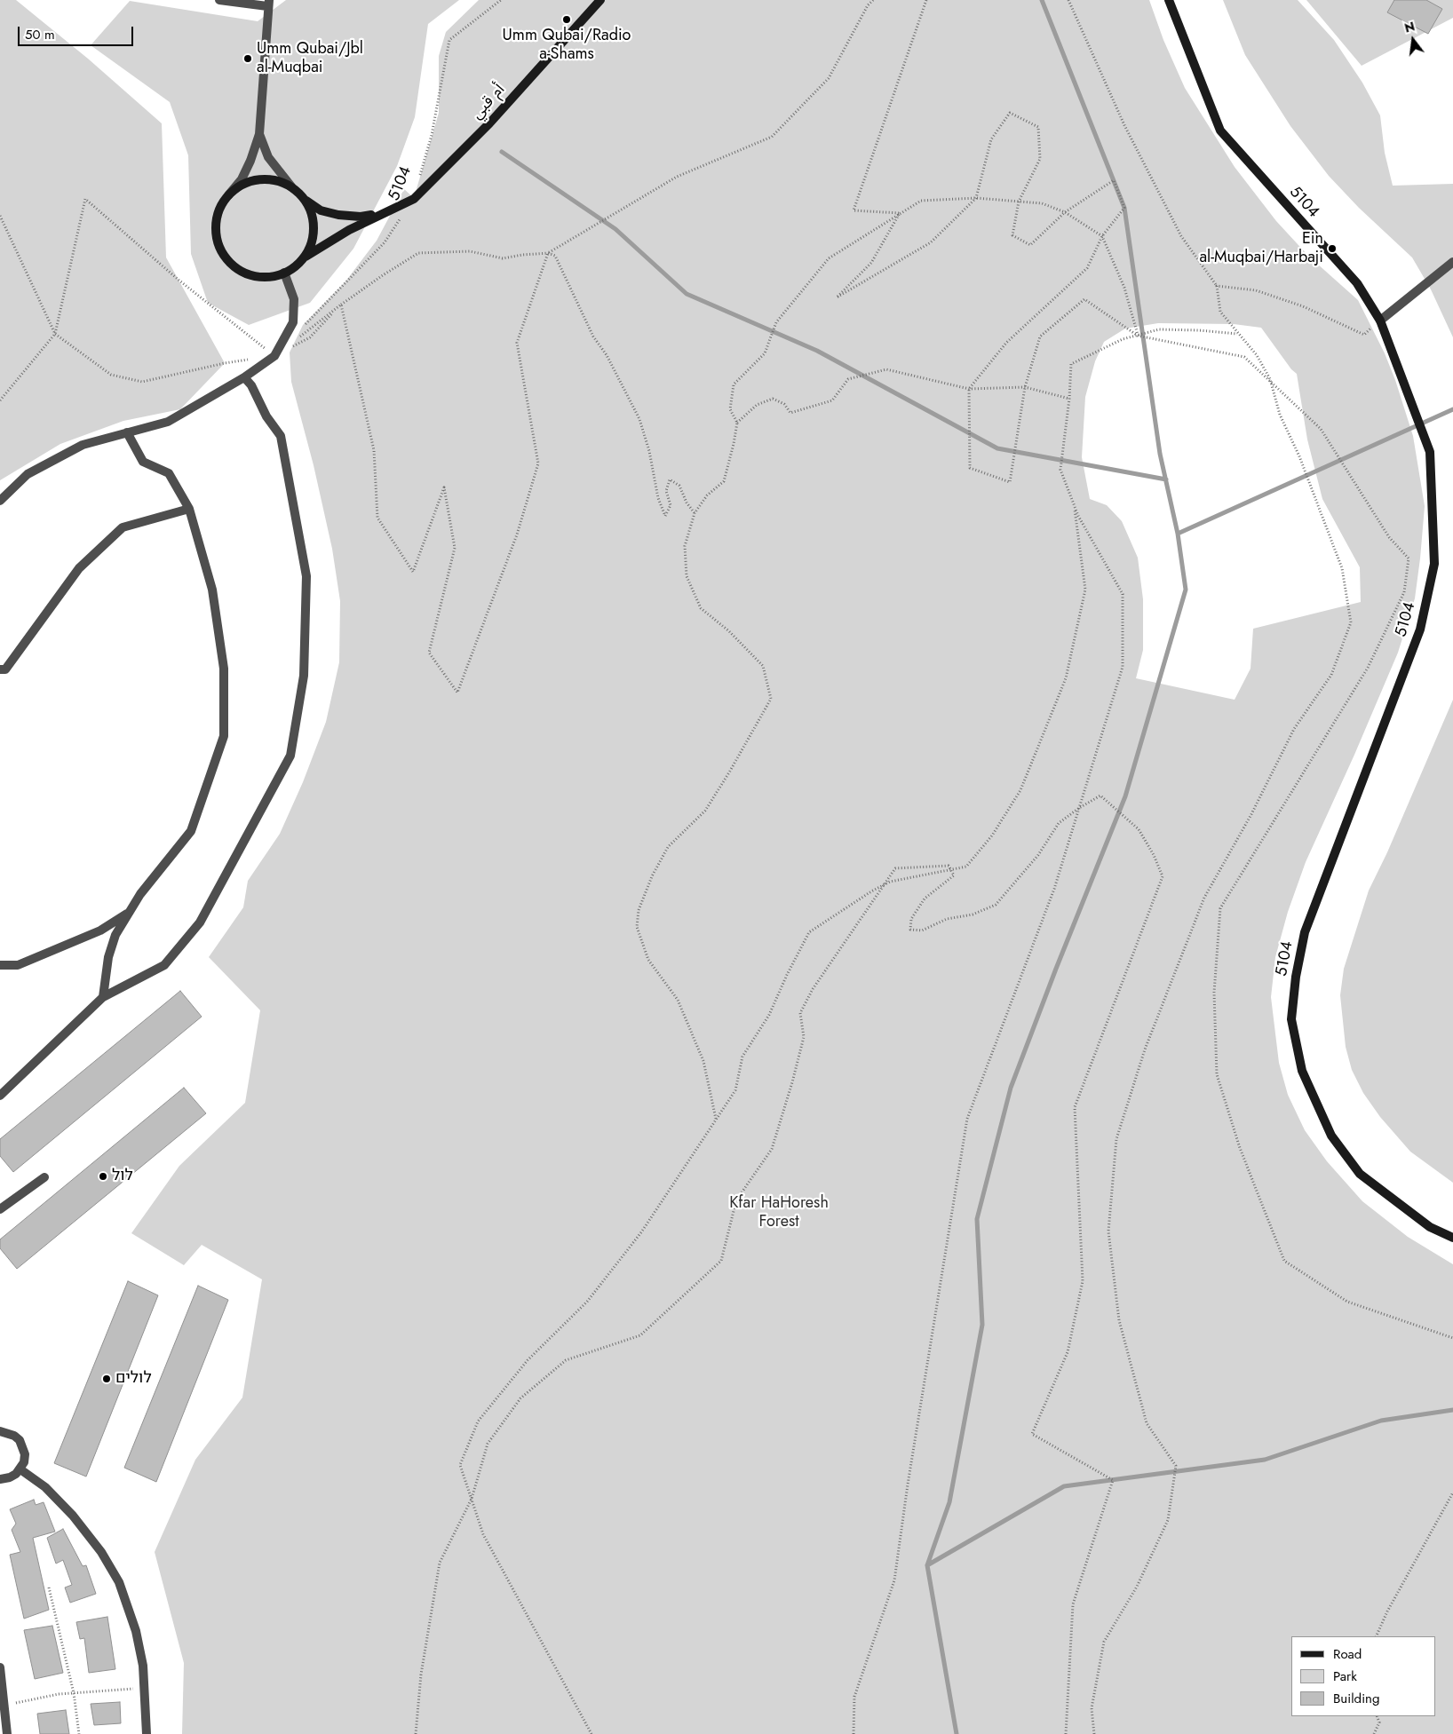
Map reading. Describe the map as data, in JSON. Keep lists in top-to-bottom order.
{
  "streets": {
    "street": ["أم قبي", "5104"]
  },
  "crossings": [
    ["أم قبي", "5104"]
  ],
  "parks": ["Kfar HaHoresh Forest"],
  "places": [
    "Umm Qubai/Radio a-Shams",
    "Umm Qubai/Jbl al-Muqbai",
    "Ein al-Muqbai/Harbaji",
    "לול",
    "לולים"
  ],
  "legend": ["Road", "Park", "Building"],
  "scale_bar": "50 m",
  "north": "top"
}
